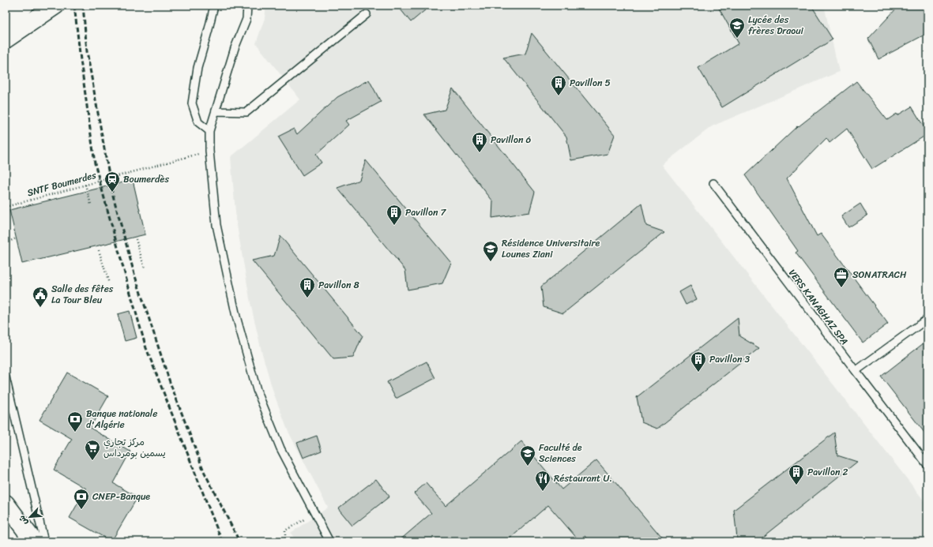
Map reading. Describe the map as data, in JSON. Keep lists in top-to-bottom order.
{
  "streets": {
    "lane": ["VERS KANAGHAZ SPA"],
    "path": ["SNTF Boumerdes"]
  },
  "places": {
    "school or university": ["Lycée des frères Draoui", "Résidence Universitaire Lounes Ziani", "Faculté de Sciences"],
    "building": [
      "Pavillon 5",
      "Pavillon 6",
      "Pavillon 7",
      "Pavillon 8",
      "Pavillon 3",
      "Pavillon 2"
    ],
    "station": ["Boumerdès"],
    "office": ["SONATRACH"],
    "public building": ["Salle des fêtes La Tour Bleu"],
    "bank": ["Banque nationale d'Algérie", "CNEP-Banque"],
    "supermarket": ["مركز تجاري يسمين بومرداس"],
    "restaurant": ["Réstaurant U."]
  },
  "north": "bottom left"
}
